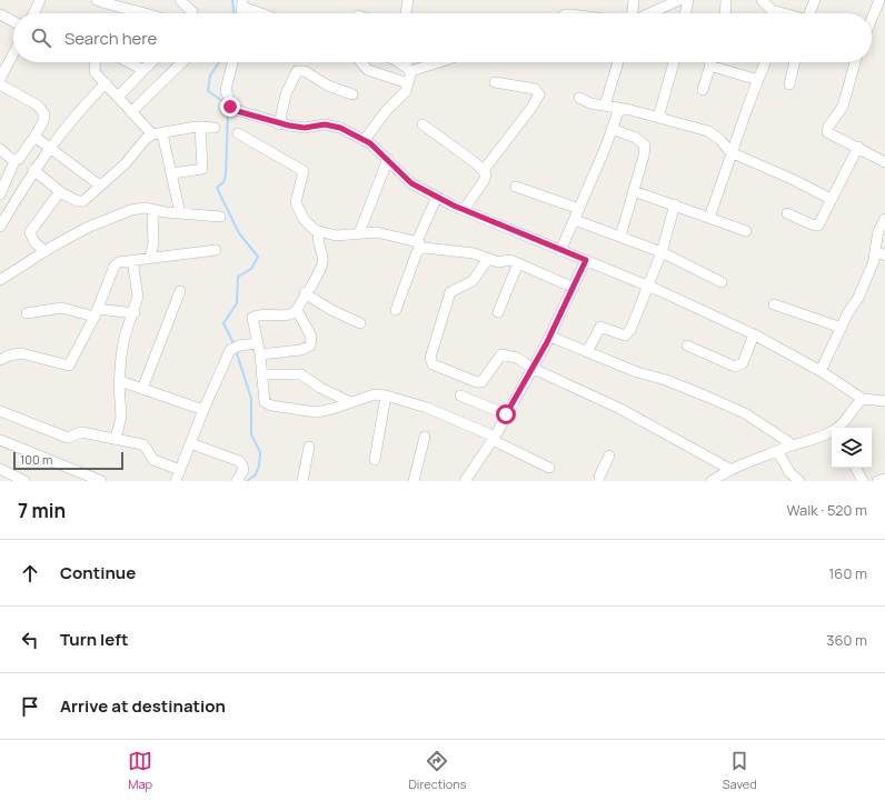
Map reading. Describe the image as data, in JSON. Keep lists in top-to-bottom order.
{
  "scale_bar": "100 m",
  "page": {
    "search": "Search here",
    "scale": "100 m",
    "heading": ["7 min", "Walk · 520 m"],
    "list": [
      ["Continue", "160 m"],
      ["Turn left", "360 m"],
      "Arrive at destination"
    ],
    "nav": ["Map", "Directions", "Saved"]
  }
}
